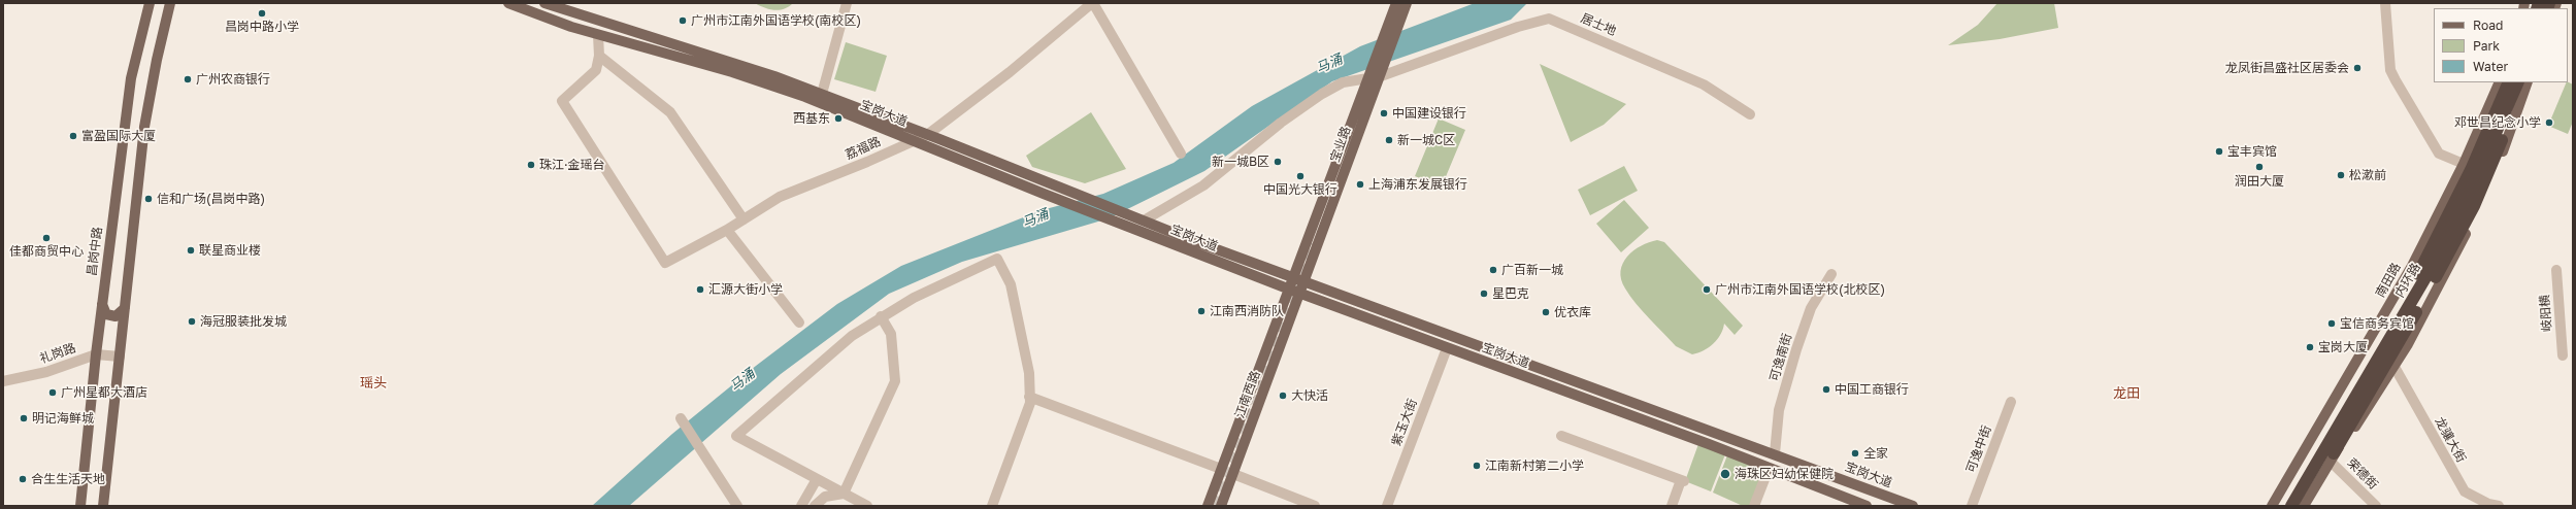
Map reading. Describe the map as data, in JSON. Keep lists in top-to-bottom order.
{
  "streets": {
    "highway": ["内环路"],
    "main road": [
      "宝岗大道",
      "宝业路",
      "昌岗中路",
      "南田路",
      "江南西路"
    ],
    "street": [
      "居士地",
      "荔福路",
      "岐阳横",
      "礼岗路",
      "可逸南街",
      "紫玉大街",
      "龙骧大街",
      "可逸中街",
      "荣德街"
    ]
  },
  "crossings": [
    ["居士地", "宝岗大道"],
    ["居士地", "宝业路"],
    ["宝岗大道", "宝业路"],
    ["宝岗大道", "荔福路"],
    ["宝岗大道", "可逸南街"],
    ["宝岗大道", "江南西路"],
    ["宝岗大道", "紫玉大街"],
    ["宝业路", "江南西路"],
    ["昌岗中路", "礼岗路"]
  ],
  "districts": ["瑶头", "龙田"],
  "water": ["马涌"],
  "places": [
    "昌岗中路小学",
    "广州市江南外国语学校(南校区)",
    "龙凤街昌盛社区居委会",
    "广州农商银行",
    "中国建设银行",
    "西基东",
    "邓世昌纪念小学",
    "富盈国际大厦",
    "新一城C区",
    "宝丰宾馆",
    "新一城B区",
    "珠江·金瑶台",
    "润田大厦",
    "松漱前",
    "中国光大银行",
    "上海浦东发展银行",
    "信和广场(昌岗中路)",
    "佳都商贸中心",
    "联星商业楼",
    "广百新一城",
    "汇源大街小学",
    "广州市江南外国语学校(北校区)",
    "星巴克",
    "江南西消防队",
    "优衣库",
    "海冠服装批发城",
    "宝信商务宾馆",
    "宝岗大厦",
    "中国工商银行",
    "广州星都大酒店",
    "大快活",
    "明记海鲜城",
    "全家",
    "江南新村第二小学",
    "海珠区妇幼保健院",
    "合生生活天地"
  ],
  "legend": ["Road", "Park", "Water"]
}
